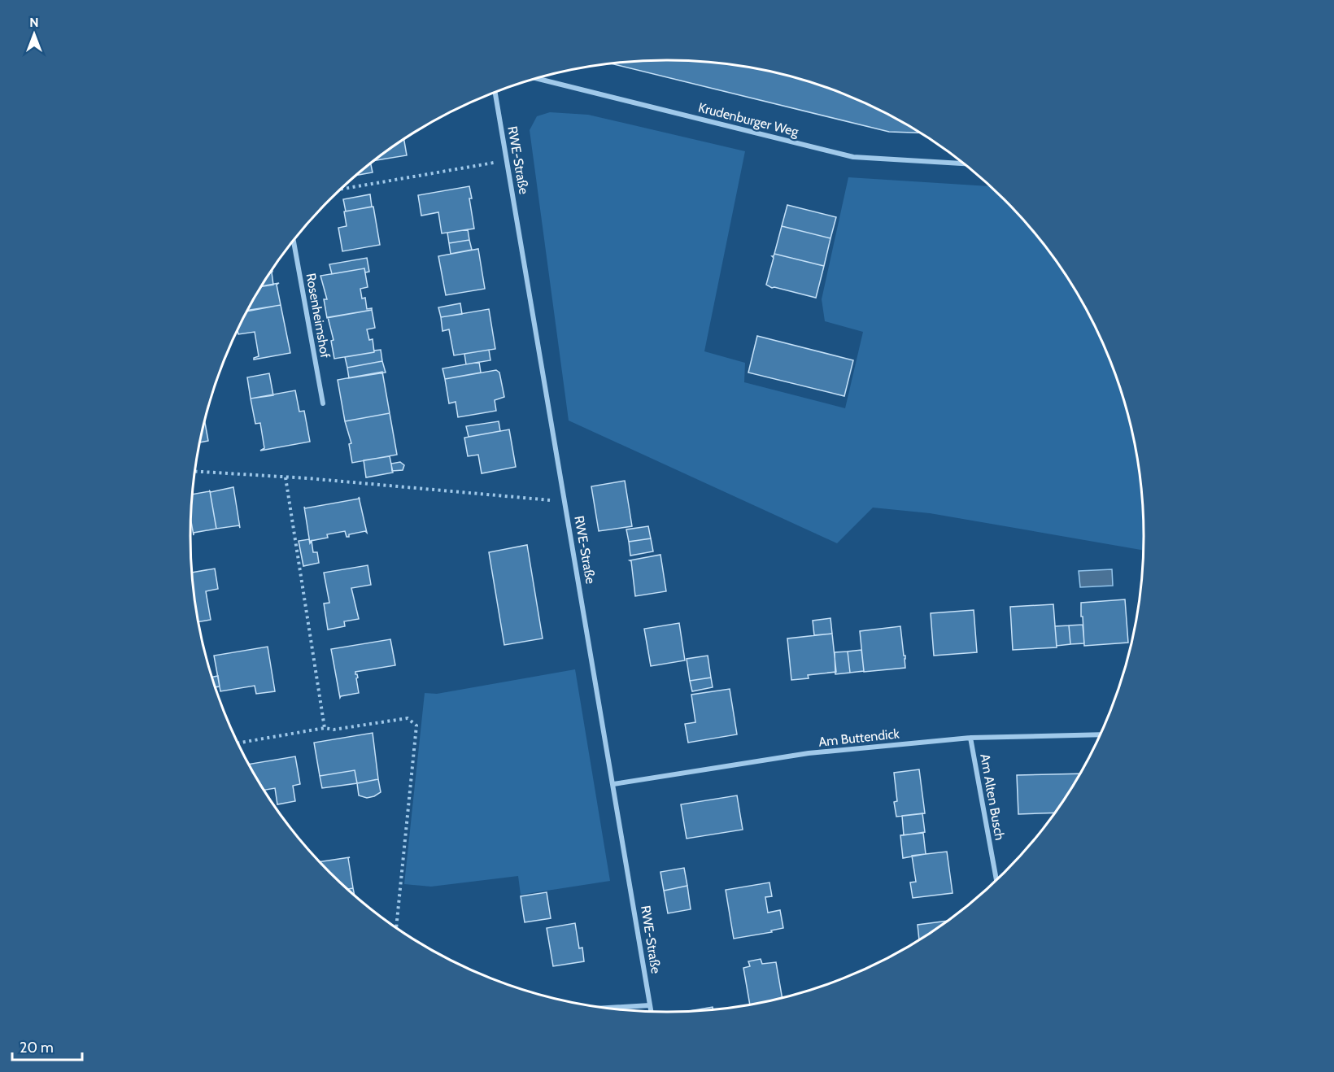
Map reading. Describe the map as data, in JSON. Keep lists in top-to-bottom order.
{
  "streets": {
    "street": [
      "Krudenburger Weg",
      "RWE-Straße",
      "Rosenheimshof",
      "Am Buttendick",
      "Am Alten Busch"
    ]
  },
  "crossings": [
    ["RWE-Straße", "Am Buttendick"],
    ["Am Buttendick", "Am Alten Busch"]
  ],
  "scale_bar": "20 m",
  "north": "top"
}
